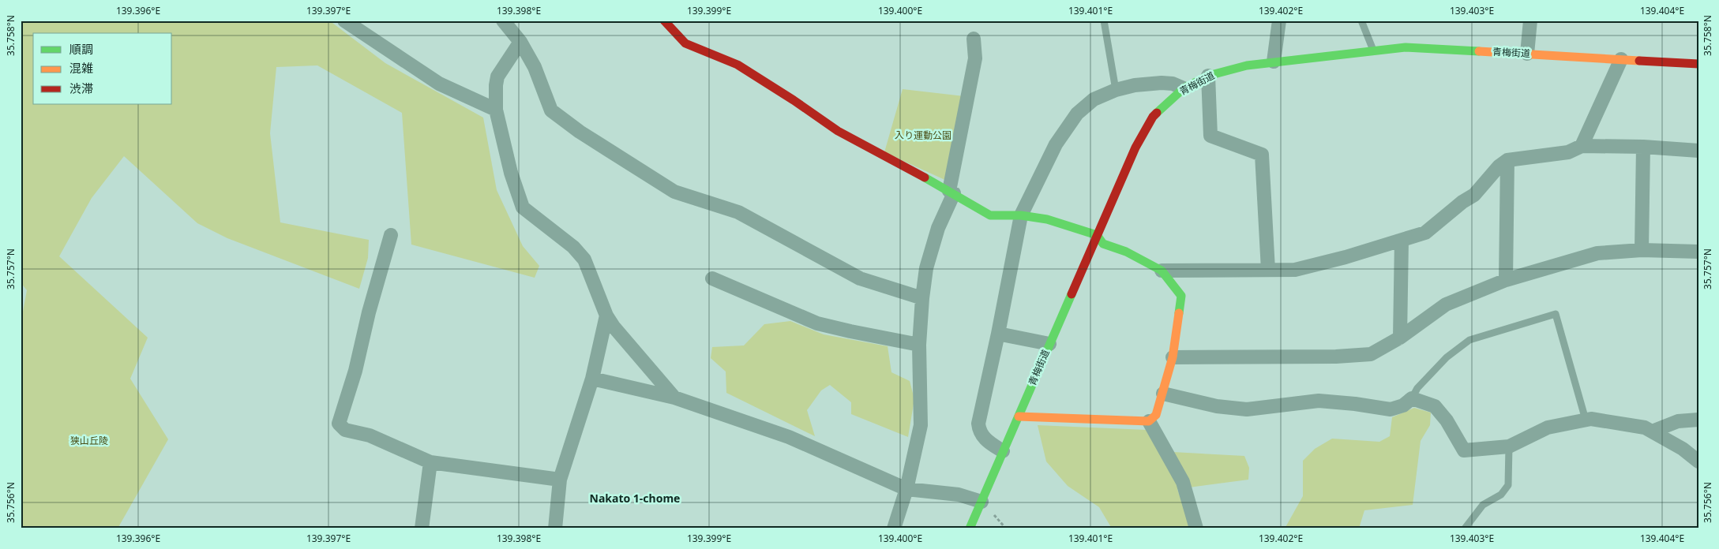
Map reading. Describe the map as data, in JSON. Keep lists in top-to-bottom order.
{
  "streets": {
    "main road": ["青梅街道"]
  },
  "districts": ["Nakato 1-chome"],
  "parks": ["入り運動公園", "狭山丘陵"],
  "legend": ["順調", "混雑", "渋滞"],
  "coordinates": [
    "139.396°E",
    "139.397°E",
    "139.398°E",
    "139.399°E",
    "139.400°E",
    "139.401°E",
    "139.402°E",
    "139.403°E",
    "139.404°E",
    "35.758°N",
    "35.757°N",
    "35.756°N"
  ]
}
